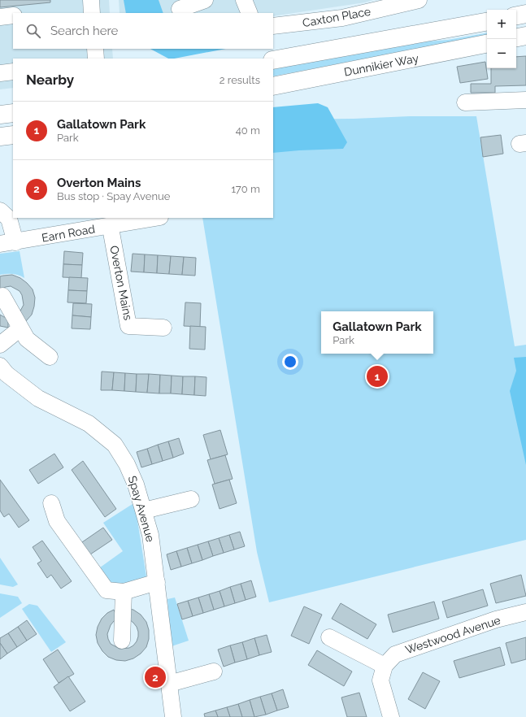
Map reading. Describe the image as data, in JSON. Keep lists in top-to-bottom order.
{
  "streets": {
    "main road": ["Dunnikier Way"],
    "street": [
      "Caxton Place",
      "Earn Road",
      "Overton Mains",
      "Spay Avenue",
      "Westwood Avenue"
    ]
  },
  "crossings": [
    ["Earn Road", "Overton Mains"]
  ],
  "page": {
    "map_buttons": ["+", "−"],
    "search": "Search here",
    "heading": ["Nearby", "2 results"],
    "list": [
      {
        "mark": "1",
        "name": "Gallatown Park",
        "note": "Park",
        "value": "40 m"
      },
      {
        "mark": "2",
        "name": "Overton Mains",
        "note": "Bus stop · Spay Avenue",
        "value": "170 m"
      }
    ],
    "popup": ["Gallatown Park", "Park"],
    "pins": ["1", "2"]
  }
}
